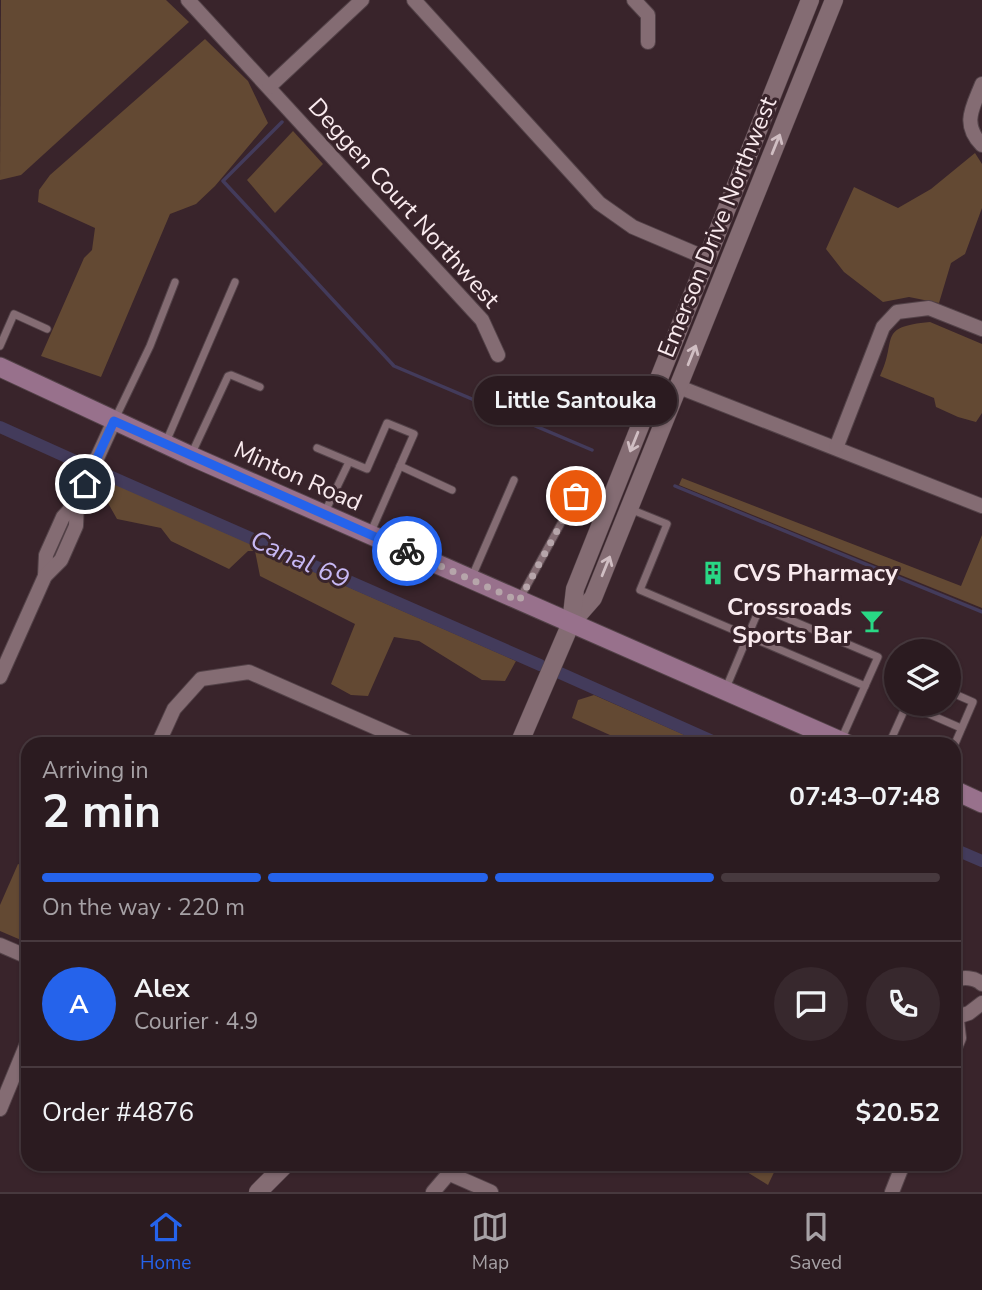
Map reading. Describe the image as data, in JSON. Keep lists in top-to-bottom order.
{
  "streets": {
    "main road": ["Minton Road"],
    "street": ["Deggen Court Northwest", "Emerson Drive Northwest"]
  },
  "crossings": [
    ["Emerson Drive Northwest", "Minton Road"]
  ],
  "water": ["Canal 69"],
  "places": {
    "other": ["Little Santouka"],
    "building": ["CVS Pharmacy"],
    "bar": ["Crossroads Sports Bar"]
  },
  "page": {
    "bubble": "Little Santouka",
    "heading": ["2 min", "Arriving in", "07:43–07:48"],
    "panel": [
      "Alex",
      "Courier · 4.9",
      "Order #4876",
      "$20.52"
    ],
    "bar": "On the way · 220 m",
    "round": "A",
    "tabs": ["Home", "Map", "Saved"]
  }
}
